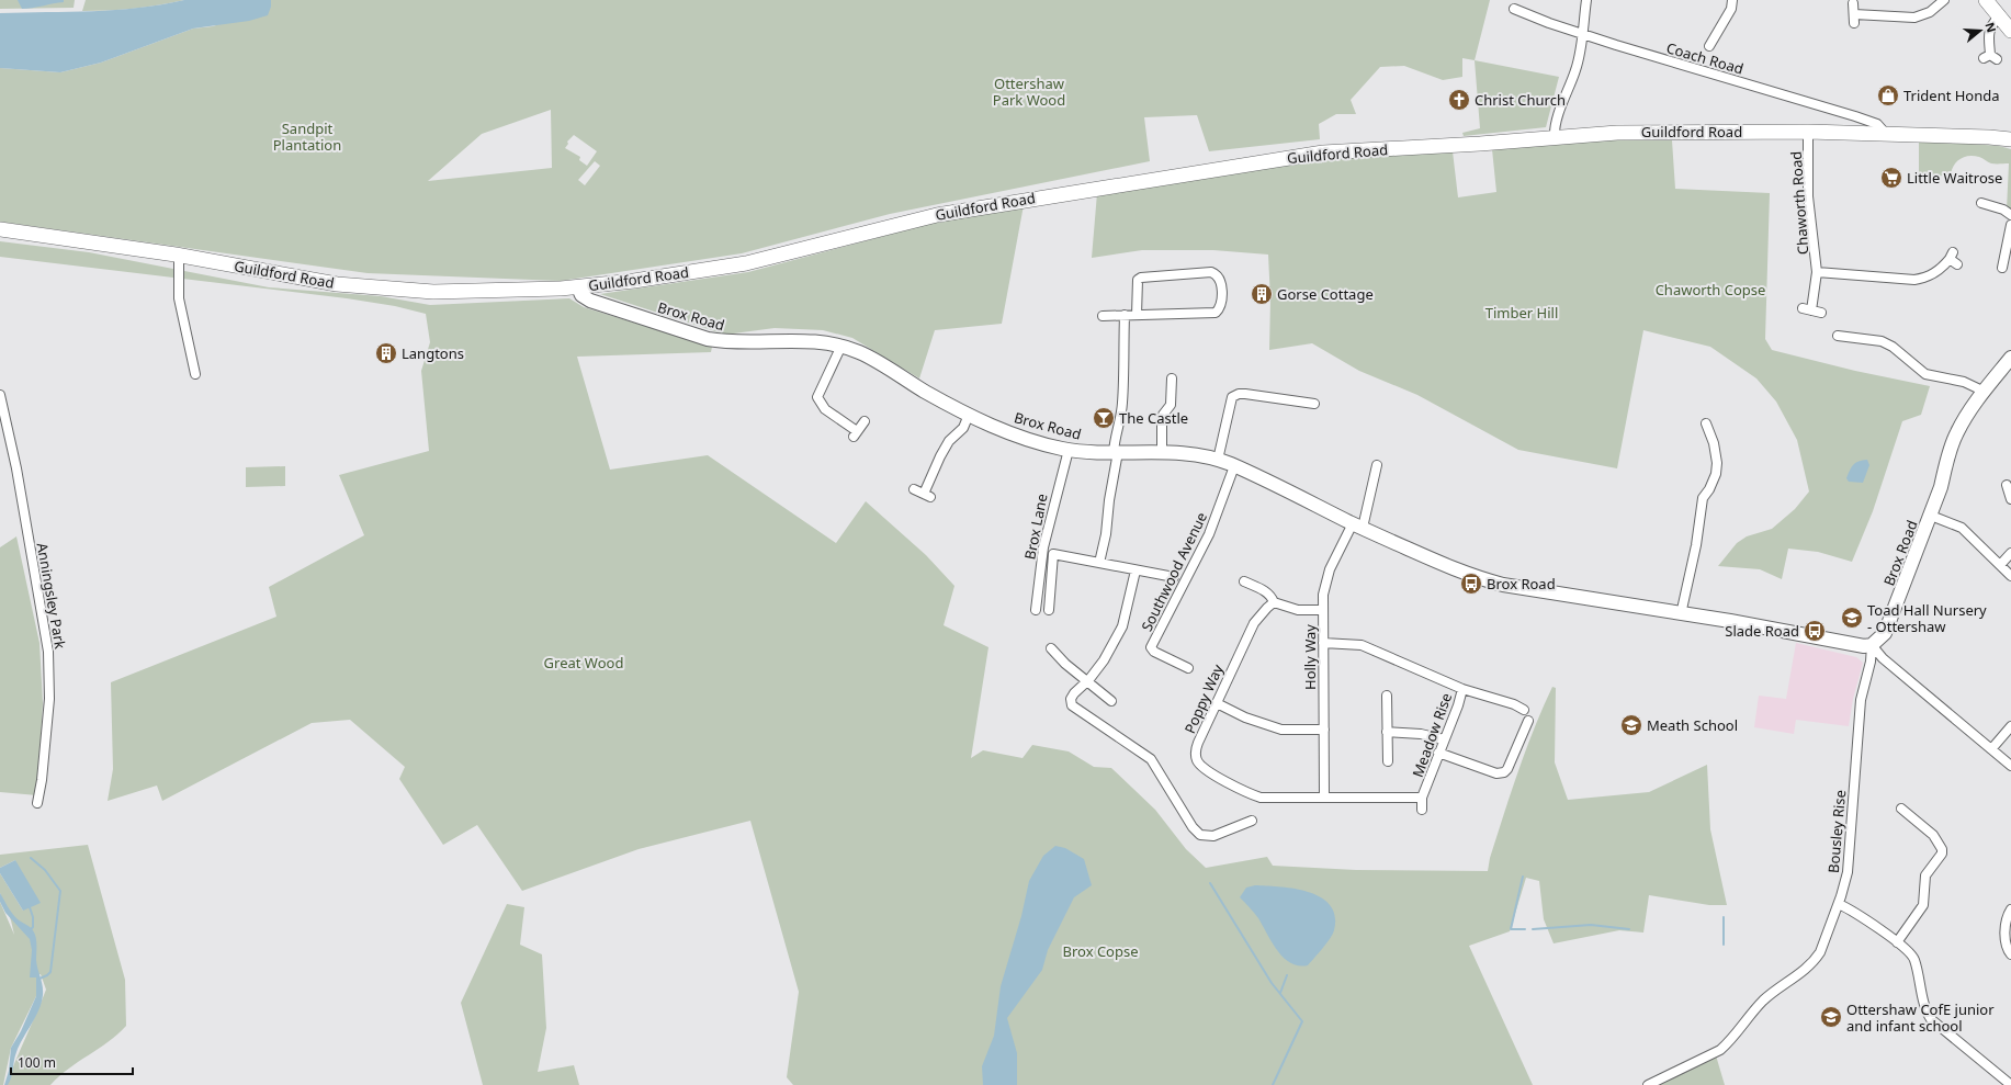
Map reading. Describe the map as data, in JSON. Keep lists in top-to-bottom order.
{
  "streets": {
    "main road": ["Guildford Road"],
    "street": [
      "Coach Road",
      "Chaworth Road",
      "Brox Road",
      "Brox Lane",
      "Southwood Avenue",
      "Anningsley Park",
      "Holly Way",
      "Poppy Way",
      "Meadow Rise",
      "Bousley Rise"
    ]
  },
  "crossings": [
    ["Coach Road", "Guildford Road"],
    ["Guildford Road", "Chaworth Road"],
    ["Guildford Road", "Brox Road"],
    ["Brox Road", "Brox Lane"],
    ["Brox Road", "Southwood Avenue"],
    ["Brox Road", "Holly Way"],
    ["Brox Road", "Bousley Rise"],
    ["Holly Way", "Poppy Way"],
    ["Holly Way", "Meadow Rise"],
    ["Poppy Way", "Meadow Rise"]
  ],
  "parks": [
    "Ottershaw Park Wood",
    "Sandpit Plantation",
    "Chaworth Copse",
    "Timber Hill",
    "Great Wood",
    "Brox Copse"
  ],
  "places": {
    "shop": ["Trident Honda"],
    "church": ["Christ Church"],
    "supermarket": ["Little Waitrose"],
    "building": ["Gorse Cottage", "Langtons"],
    "bar": ["The Castle"],
    "bus stop": ["Brox Road", "Slade Road"],
    "school or university": ["Toad Hall Nursery - Ottershaw", "Meath School", "Ottershaw CofE junior and infant school"]
  },
  "scale_bar": "100 m",
  "north": "right"
}
